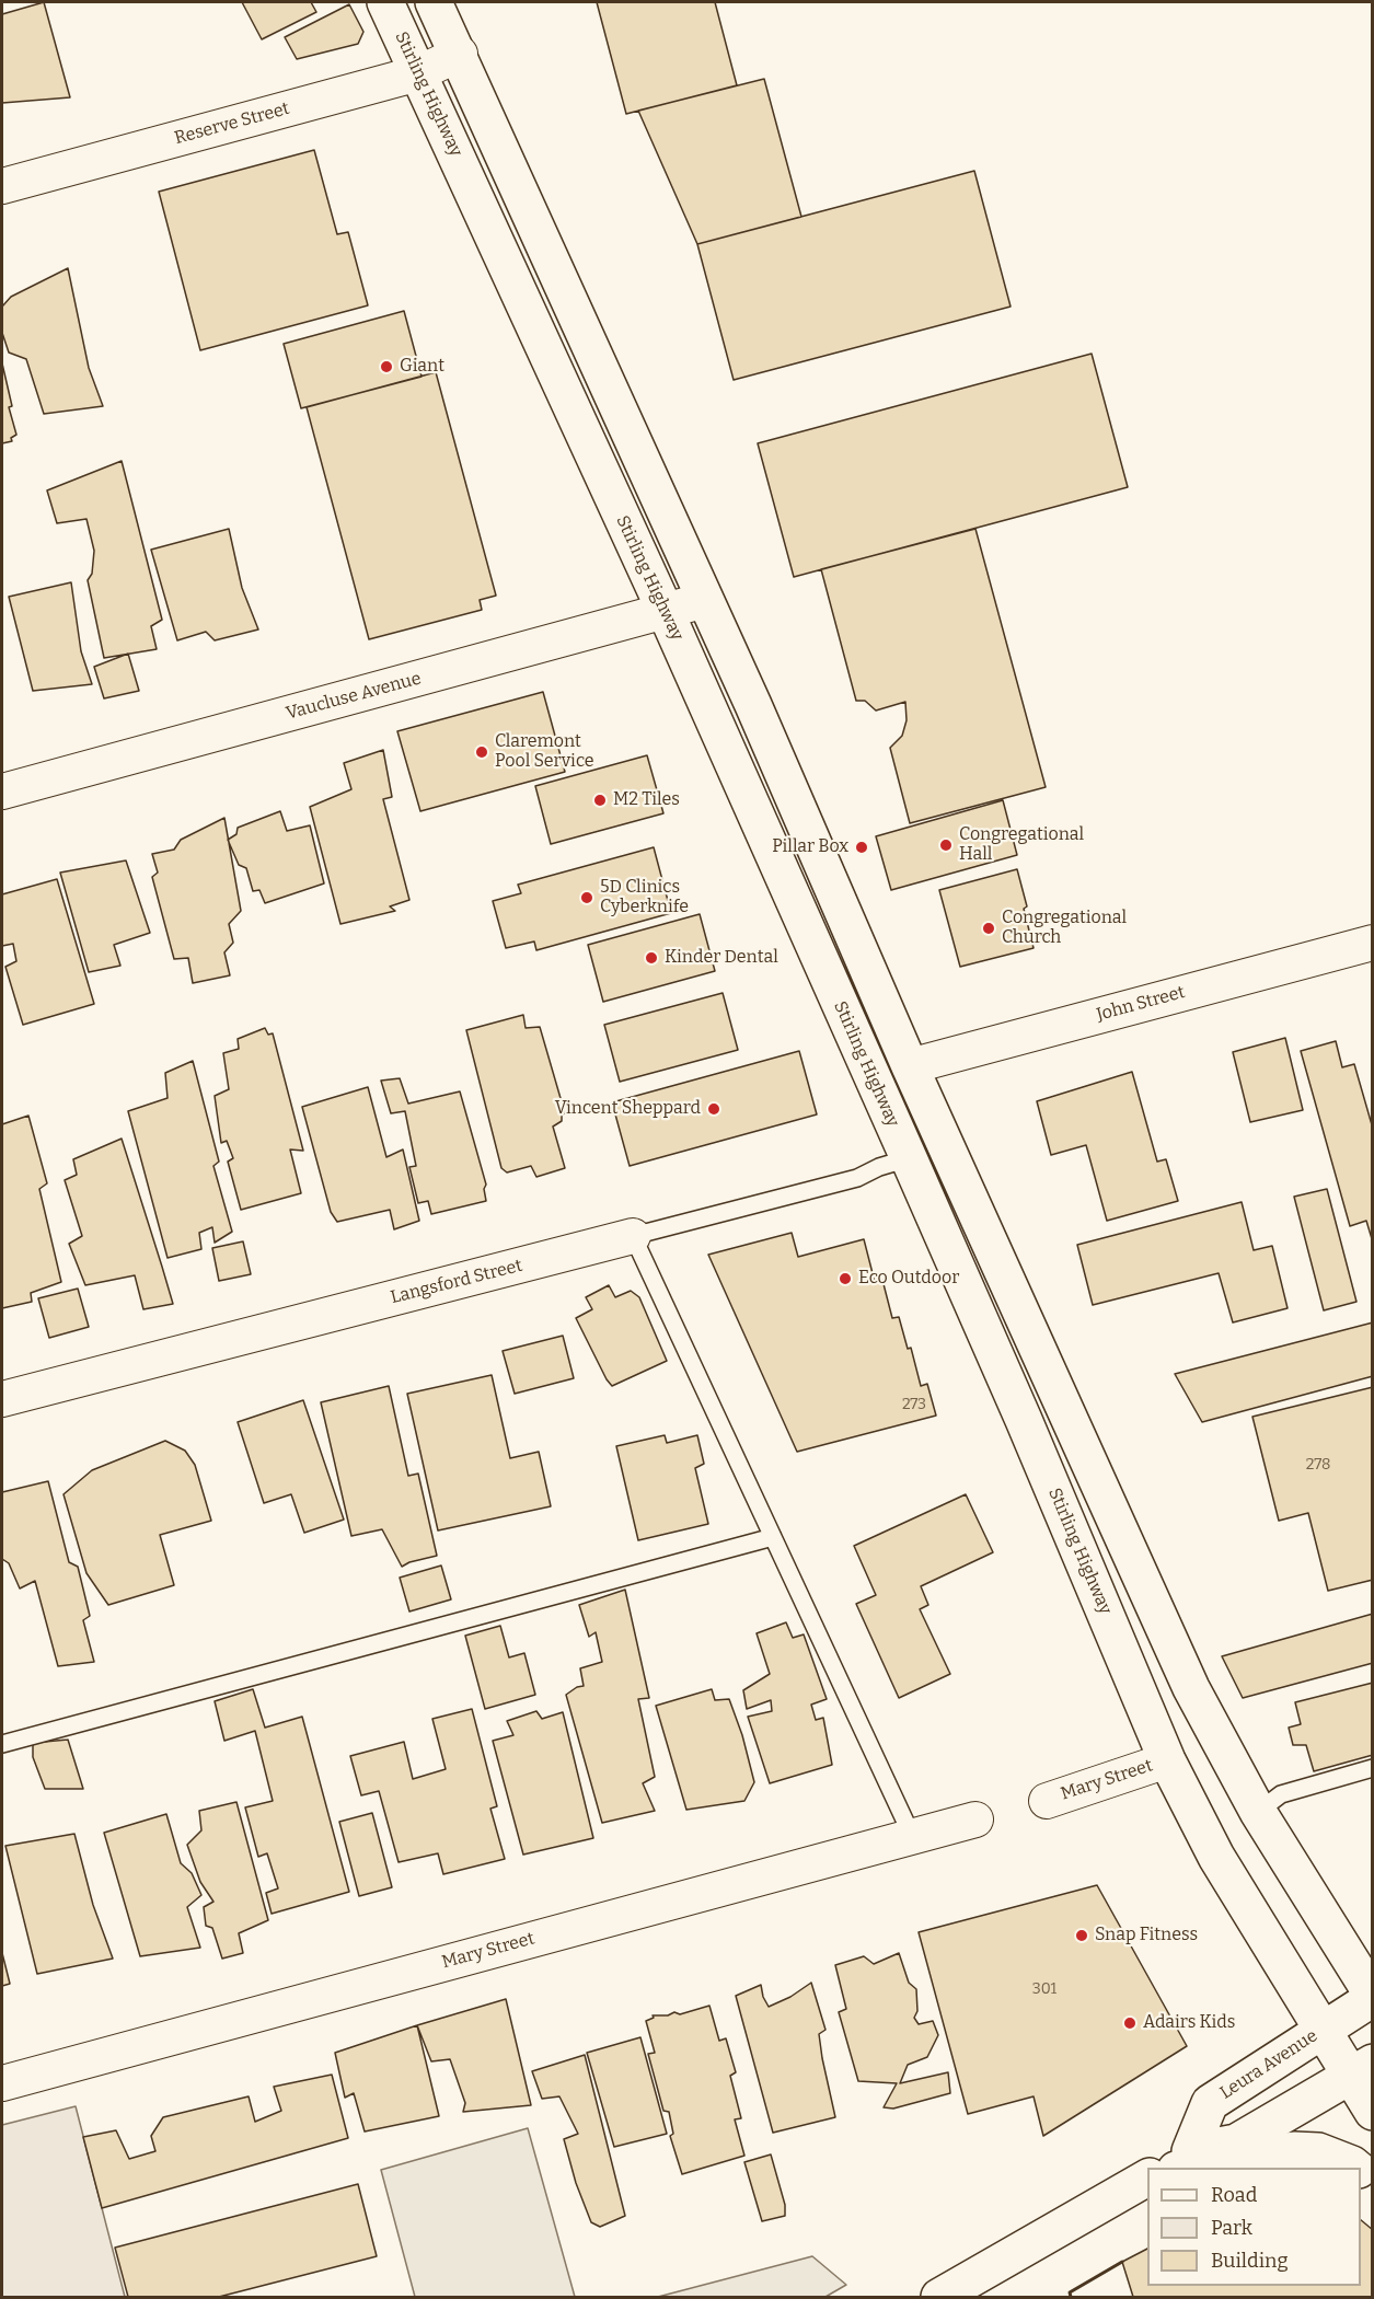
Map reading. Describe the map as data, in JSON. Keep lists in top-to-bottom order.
{
  "streets": {
    "main road": ["Stirling Highway", "Leura Avenue"],
    "street": [
      "Reserve Street",
      "Vaucluse Avenue",
      "John Street",
      "Langsford Street",
      "Mary Street"
    ]
  },
  "crossings": [
    ["Stirling Highway", "Reserve Street"],
    ["Stirling Highway", "Vaucluse Avenue"],
    ["Stirling Highway", "Langsford Street"],
    ["Stirling Highway", "Mary Street"],
    ["Stirling Highway", "Leura Avenue"]
  ],
  "places": [
    "Giant",
    "Claremont Pool Service",
    "M2 Tiles",
    "Congregational Hall",
    "Pillar Box",
    "5D Clinics Cyberknife",
    "Congregational Church",
    "Kinder Dental",
    "Vincent Sheppard",
    "Eco Outdoor",
    "Snap Fitness",
    "Adairs Kids"
  ],
  "house_numbers": ["273", "278", "301"],
  "legend": ["Road", "Park", "Building"]
}
